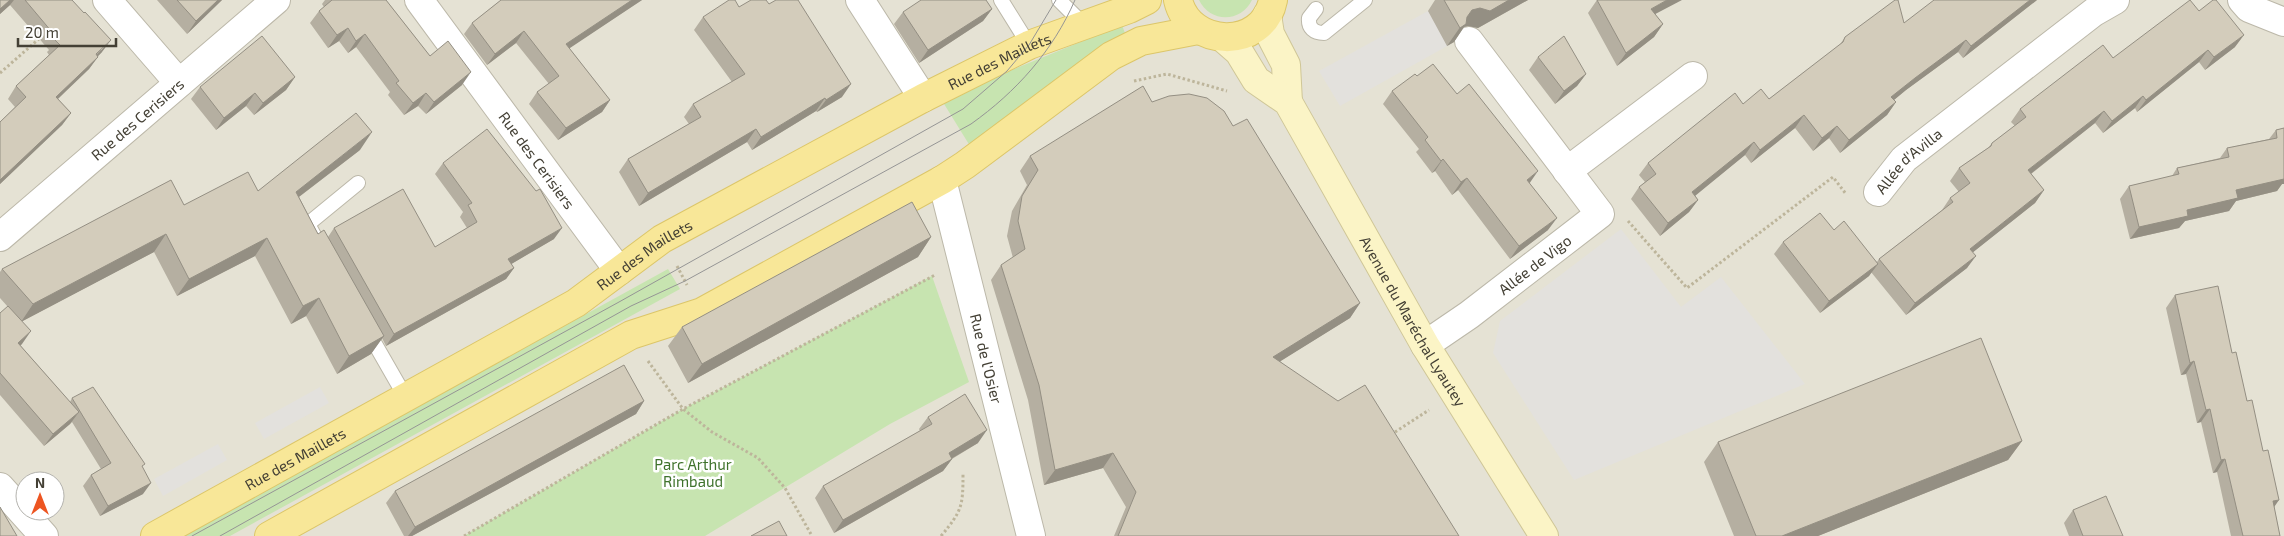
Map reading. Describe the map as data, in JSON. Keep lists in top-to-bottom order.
{
  "streets": {
    "main road": ["Rue des Maillets"],
    "street": [
      "Rue des Cerisiers",
      "Allée d'Avilla",
      "Allée de Vigo",
      "Avenue du Maréchal Lyautey",
      "Rue de l'Osier"
    ]
  },
  "crossings": [
    ["Rue des Maillets", "Rue des Cerisiers"],
    ["Allée d'Avilla", "Allée de Vigo"],
    ["Allée de Vigo", "Avenue du Maréchal Lyautey"]
  ],
  "parks": ["Parc Arthur Rimbaud"],
  "scale_bar": "20 m",
  "north": "top"
}
